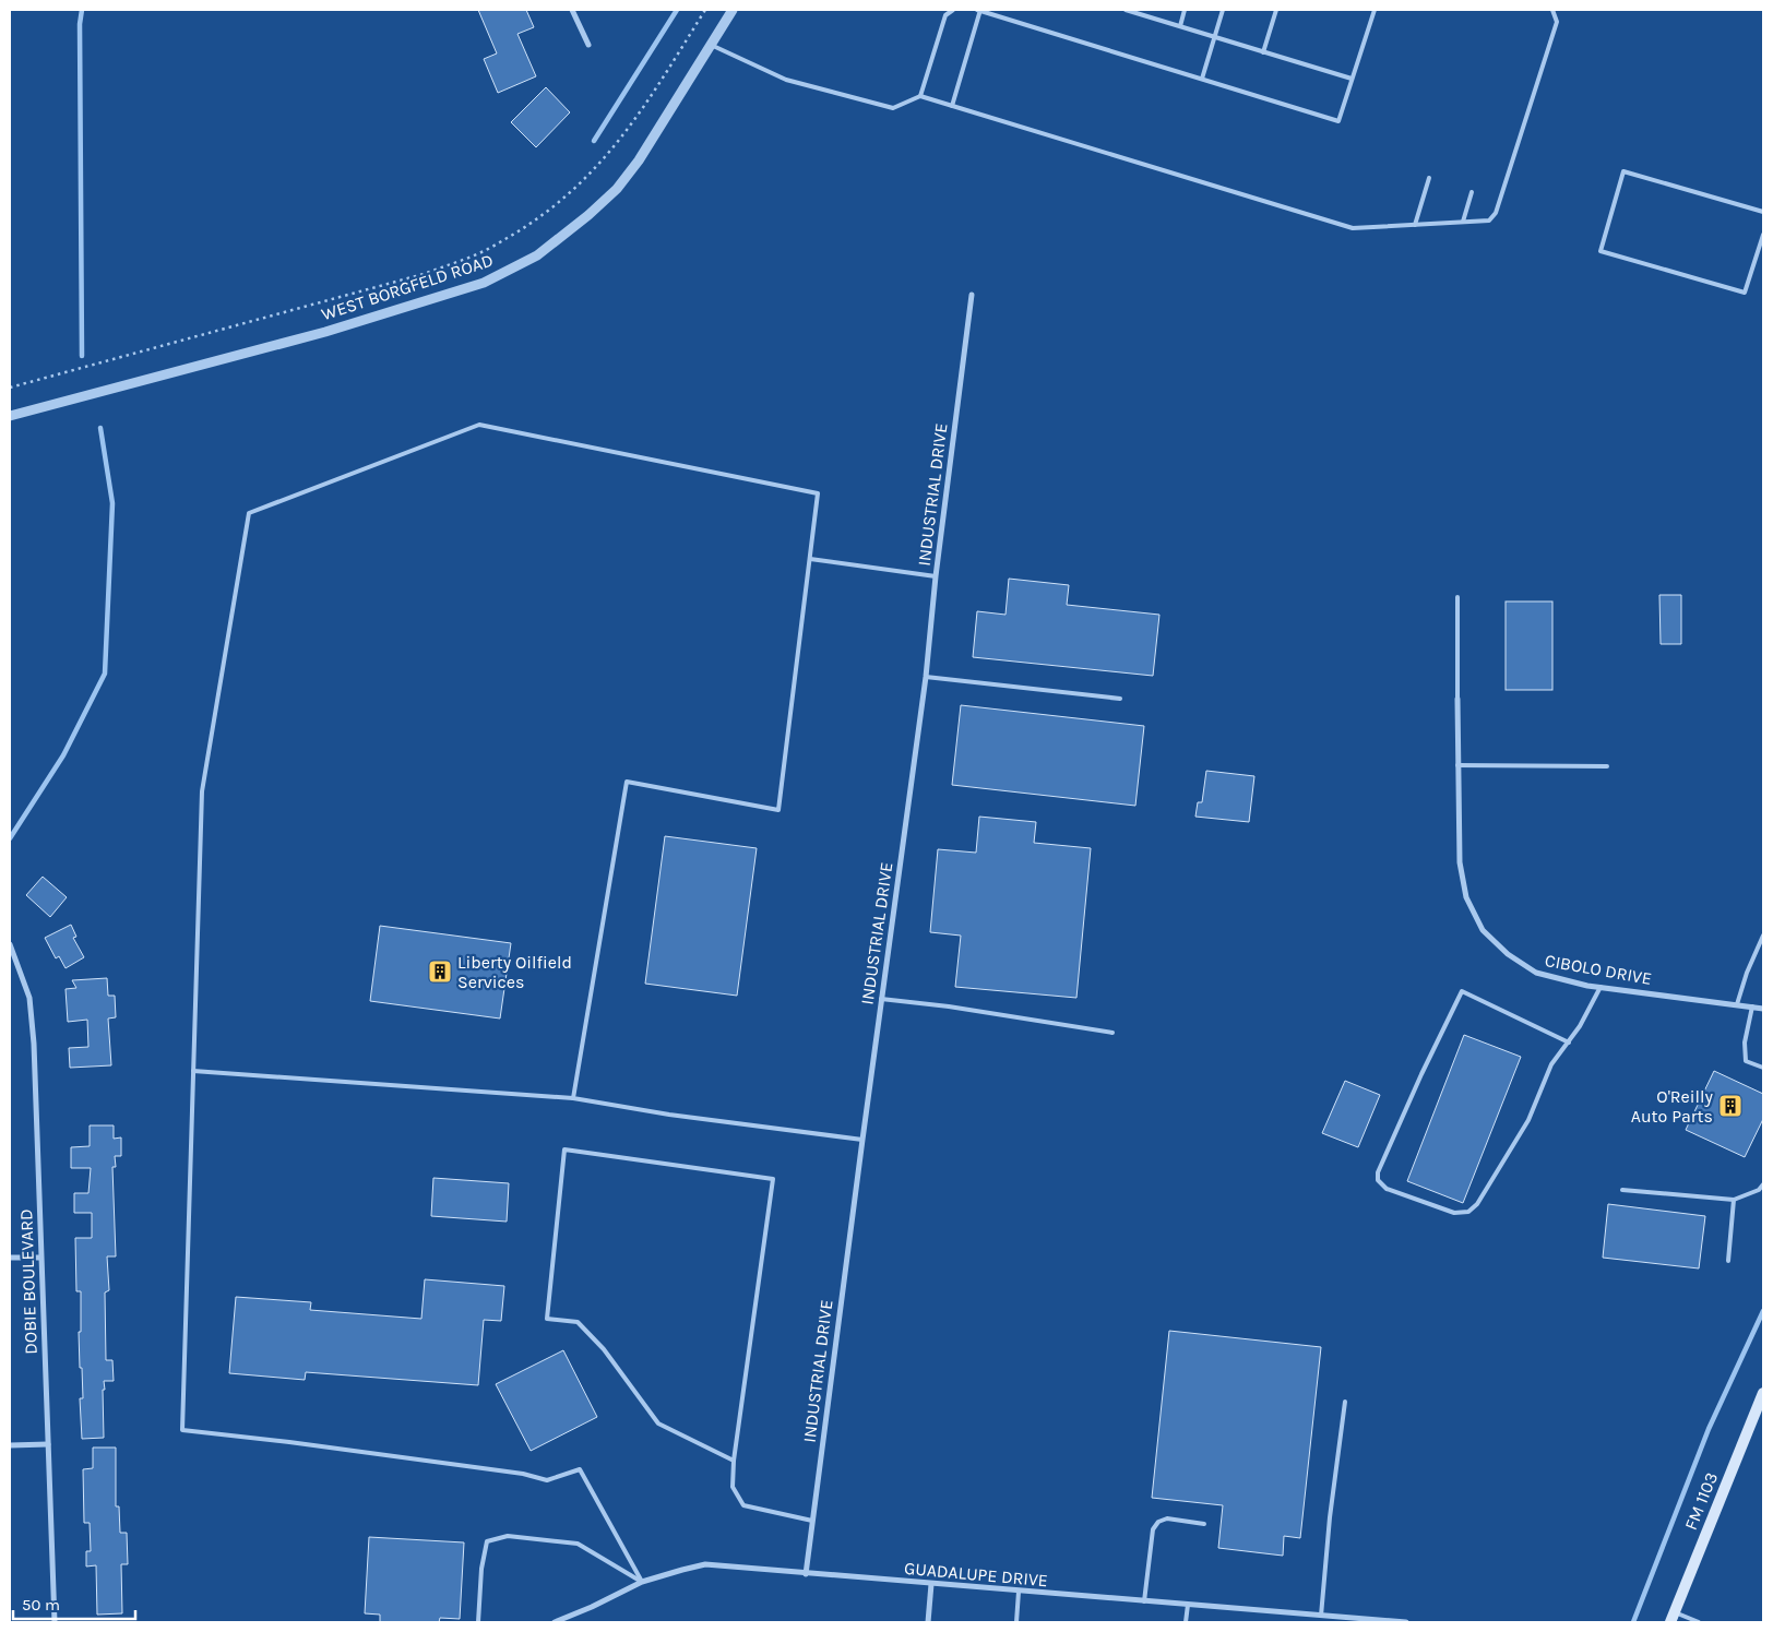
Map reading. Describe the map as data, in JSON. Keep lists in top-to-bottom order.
{
  "streets": {
    "main road": ["FM 1103"],
    "street": [
      "WEST BORGFELD ROAD",
      "INDUSTRIAL DRIVE",
      "CIBOLO DRIVE",
      "DOBIE BOULEVARD",
      "GUADALUPE DRIVE"
    ]
  },
  "crossings": [
    ["INDUSTRIAL DRIVE", "GUADALUPE DRIVE"]
  ],
  "places": {
    "building": ["Liberty Oilfield Services", "O'Reilly Auto Parts"]
  },
  "scale_bar": "50 m"
}
